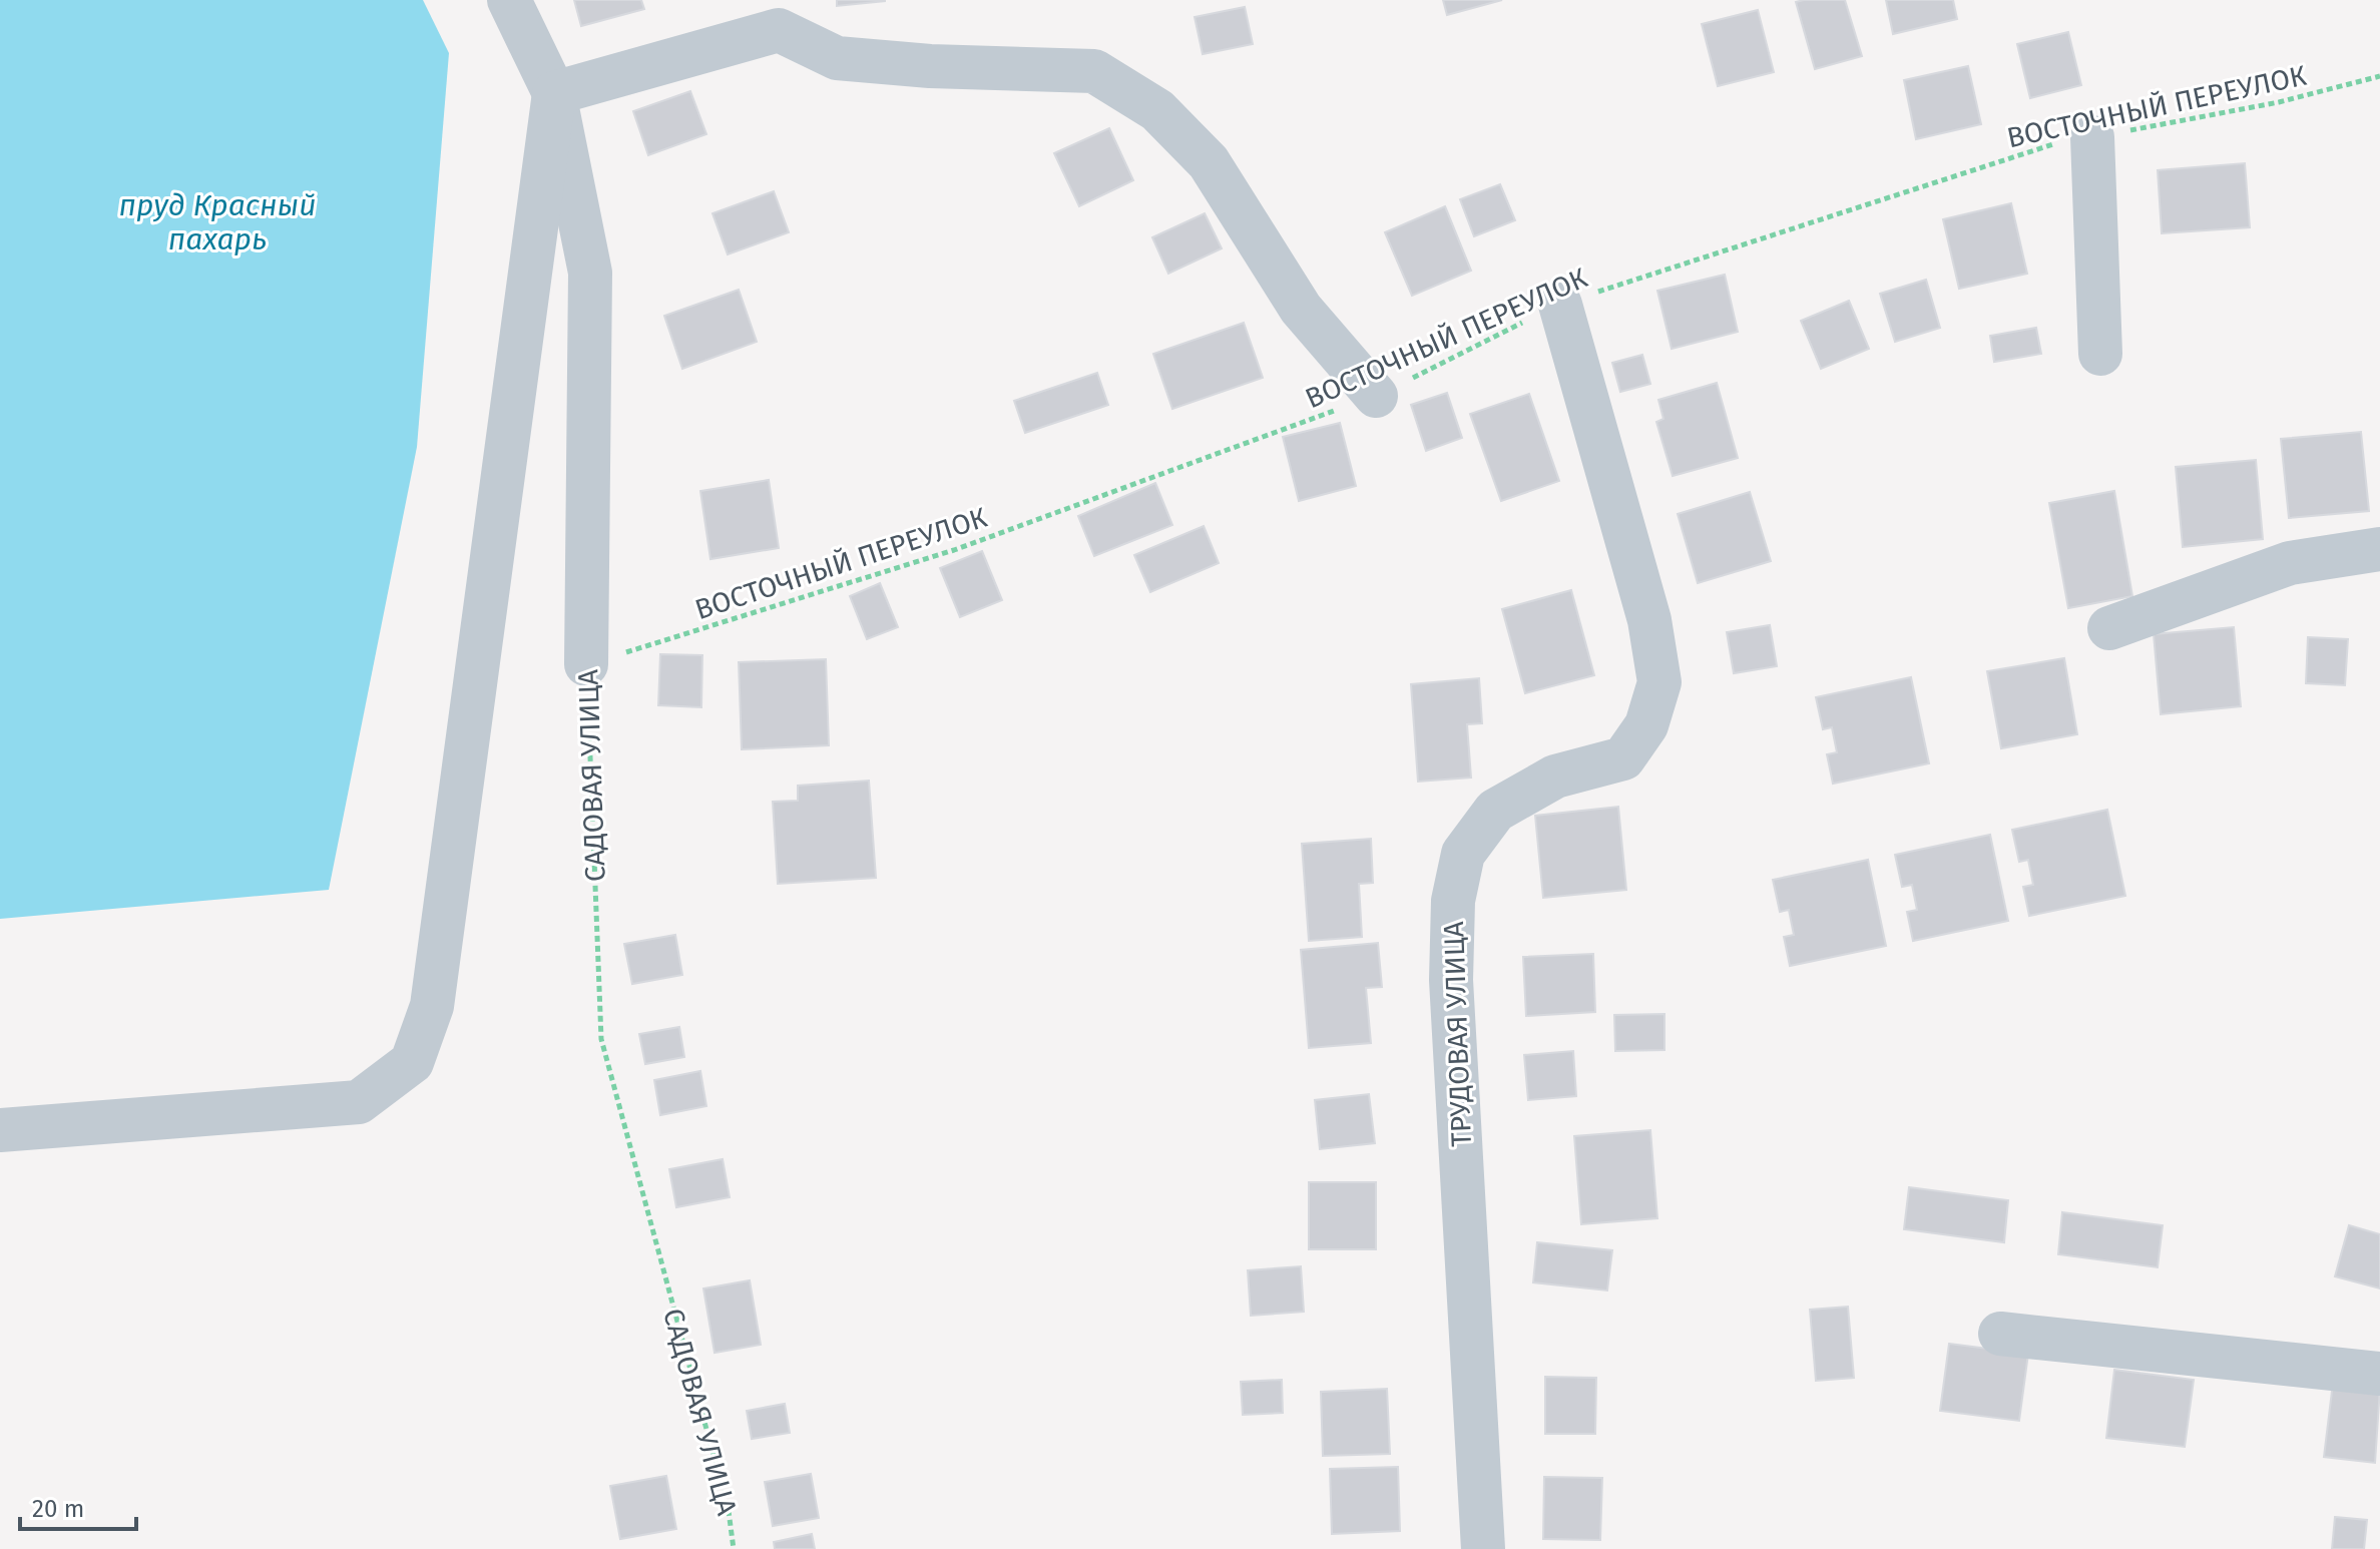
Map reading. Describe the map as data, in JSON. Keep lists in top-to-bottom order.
{
  "streets": {
    "street": ["САДОВАЯ УЛИЦА", "ТРУДОВАЯ УЛИЦА"],
    "path": ["ВОСТОЧНЫЙ ПЕРЕУЛОК"]
  },
  "crossings": [
    ["ВОСТОЧНЫЙ ПЕРЕУЛОК", "САДОВАЯ УЛИЦА"],
    ["ВОСТОЧНЫЙ ПЕРЕУЛОК", "ТРУДОВАЯ УЛИЦА"]
  ],
  "water": ["пруд Красный пахарь"],
  "scale_bar": "20 m"
}
